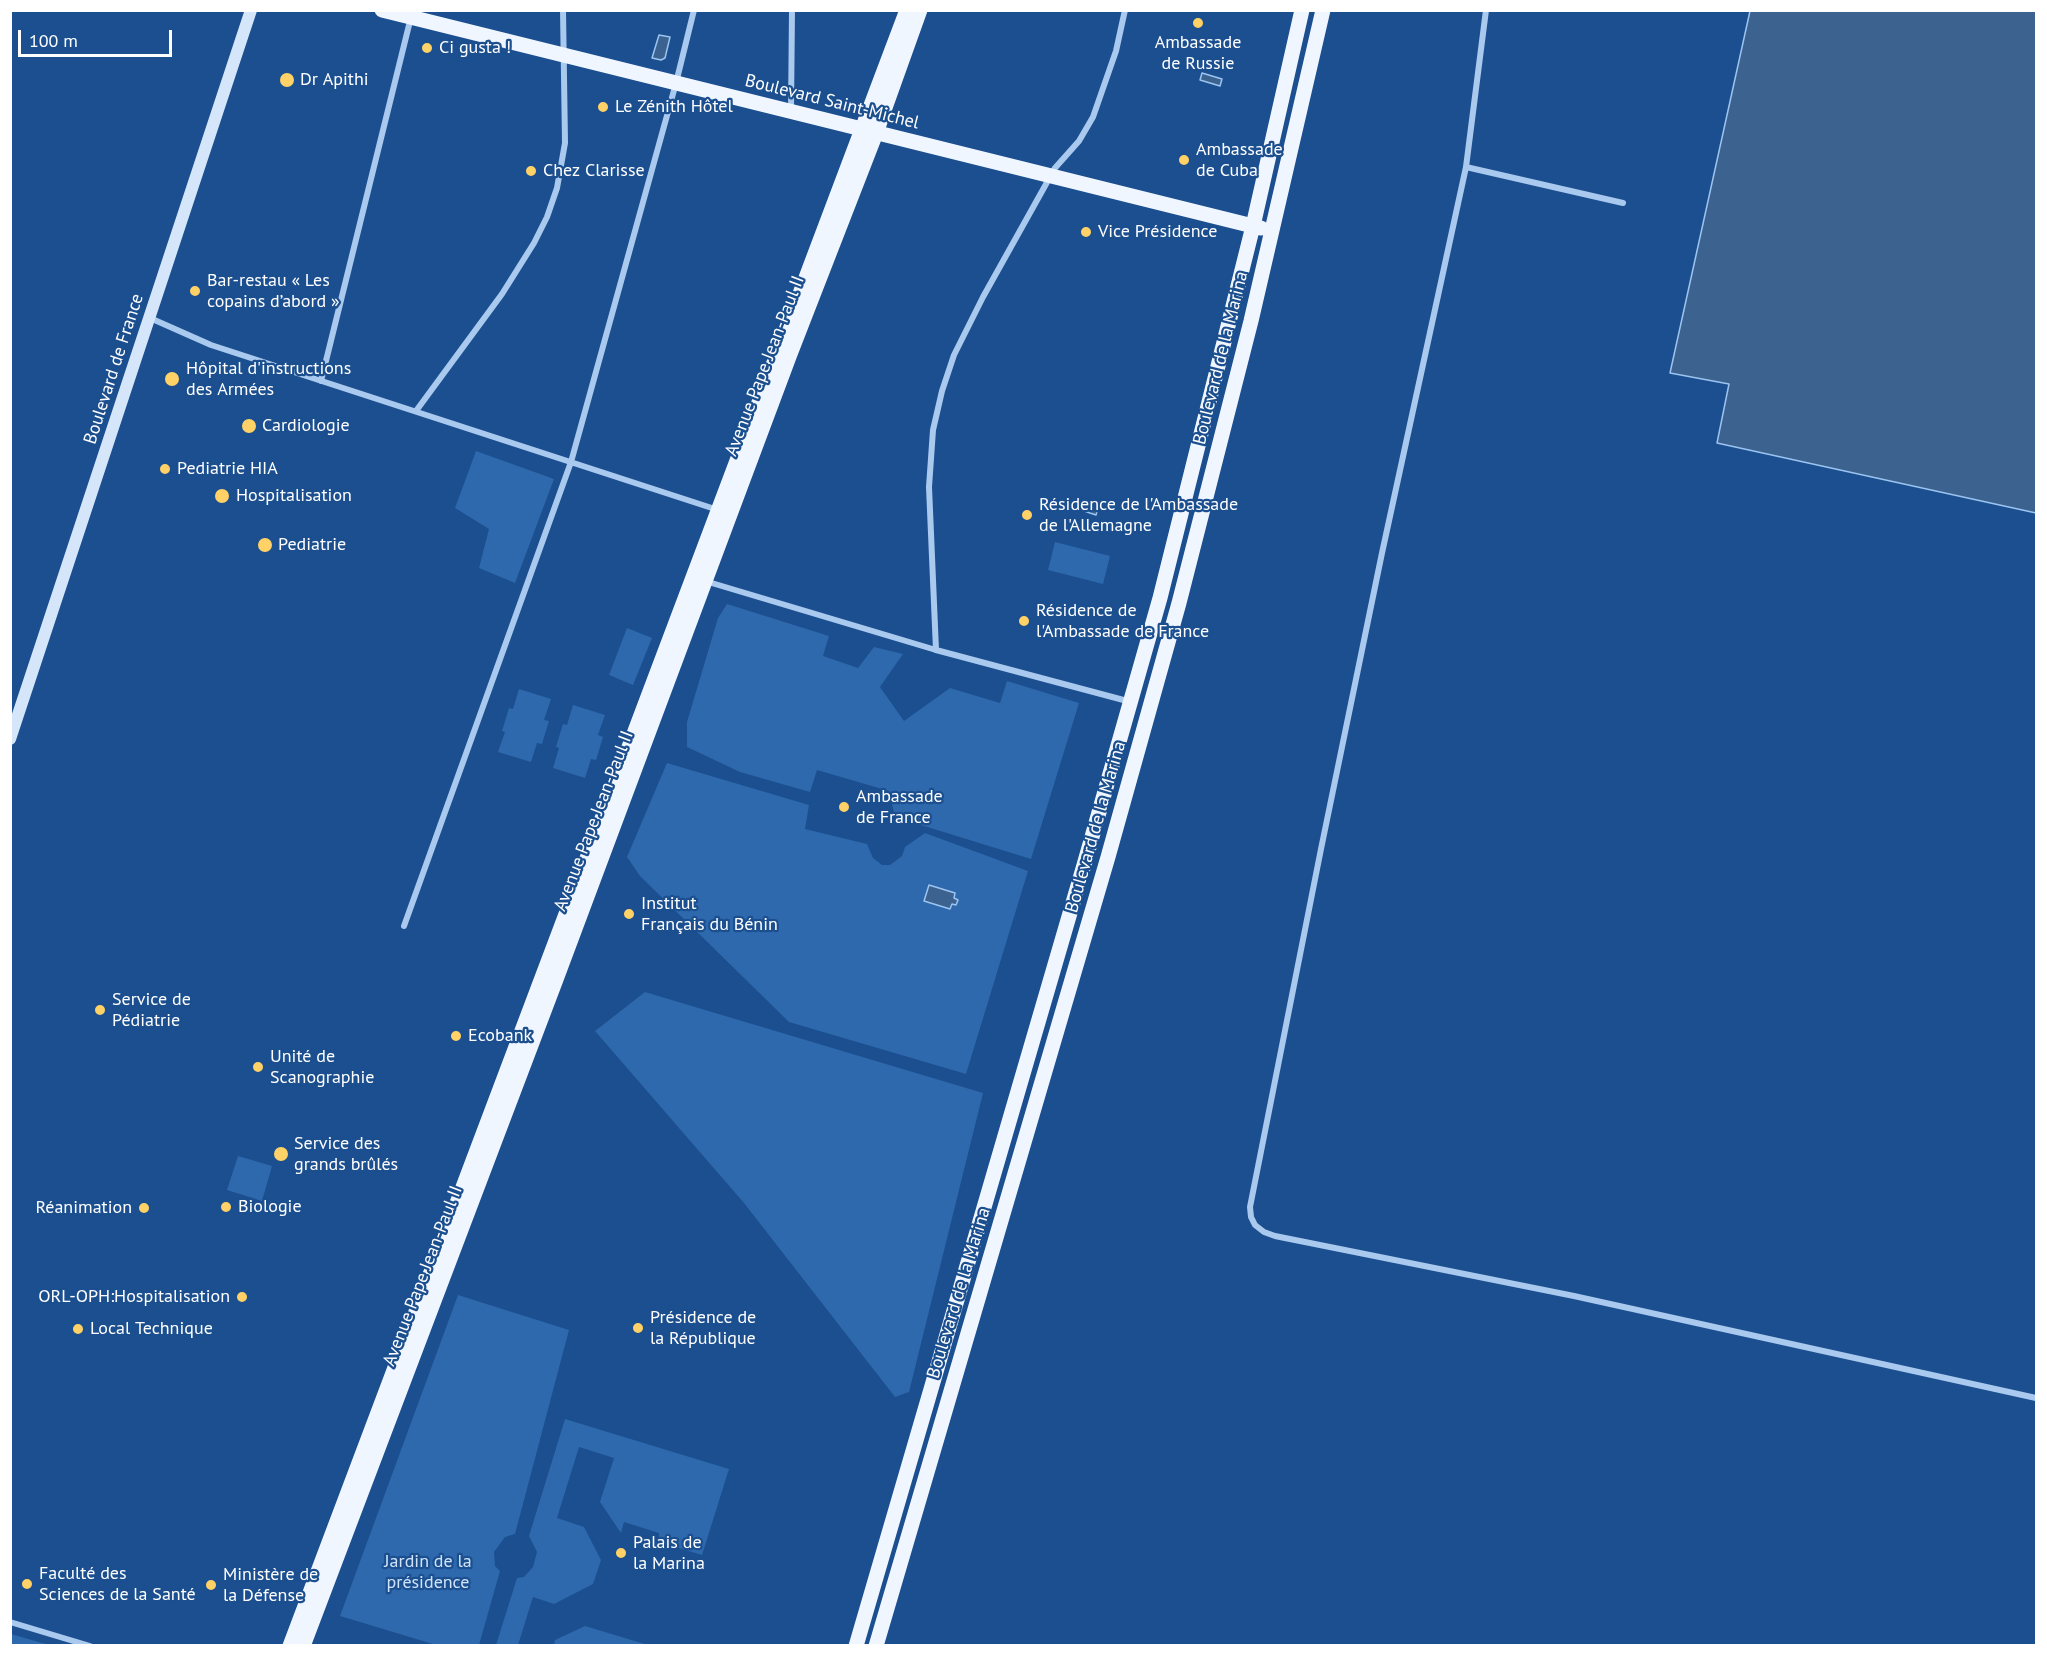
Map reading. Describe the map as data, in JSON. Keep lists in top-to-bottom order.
{
  "streets": {
    "main road": ["Boulevard Saint-Michel", "Boulevard de la Marina", "Avenue Pape Jean-Paul II"],
    "street": ["Boulevard de France"]
  },
  "crossings": [
    ["Boulevard Saint-Michel", "Boulevard de la Marina"],
    ["Boulevard Saint-Michel", "Avenue Pape Jean-Paul II"]
  ],
  "parks": ["Jardin de la présidence"],
  "places": [
    "Ambassade de Russie",
    "Ci gusta !",
    "Dr Apithi",
    "Le Zénith Hôtel",
    "Ambassade de Cuba",
    "Chez Clarisse",
    "Vice Présidence",
    "Bar-restau « Les copains d’abord »",
    "Hôpital d'instructions des Armées",
    "Cardiologie",
    "Pediatrie HIA",
    "Hospitalisation",
    "Résidence de l'Ambassade de l'Allemagne",
    "Pediatrie",
    "Résidence de l'Ambassade de France",
    "Ambassade de France",
    "Institut Français du Bénin",
    "Service de Pédiatrie",
    "Ecobank",
    "Unité de Scanographie",
    "Service des grands brûlés",
    "Biologie",
    "Réanimation",
    "ORL-OPH:Hospitalisation",
    "Présidence de la République",
    "Local Technique",
    "Palais de la Marina",
    "Faculté des Sciences de la Santé",
    "Ministère de la Défense"
  ],
  "scale_bar": "100 m"
}
